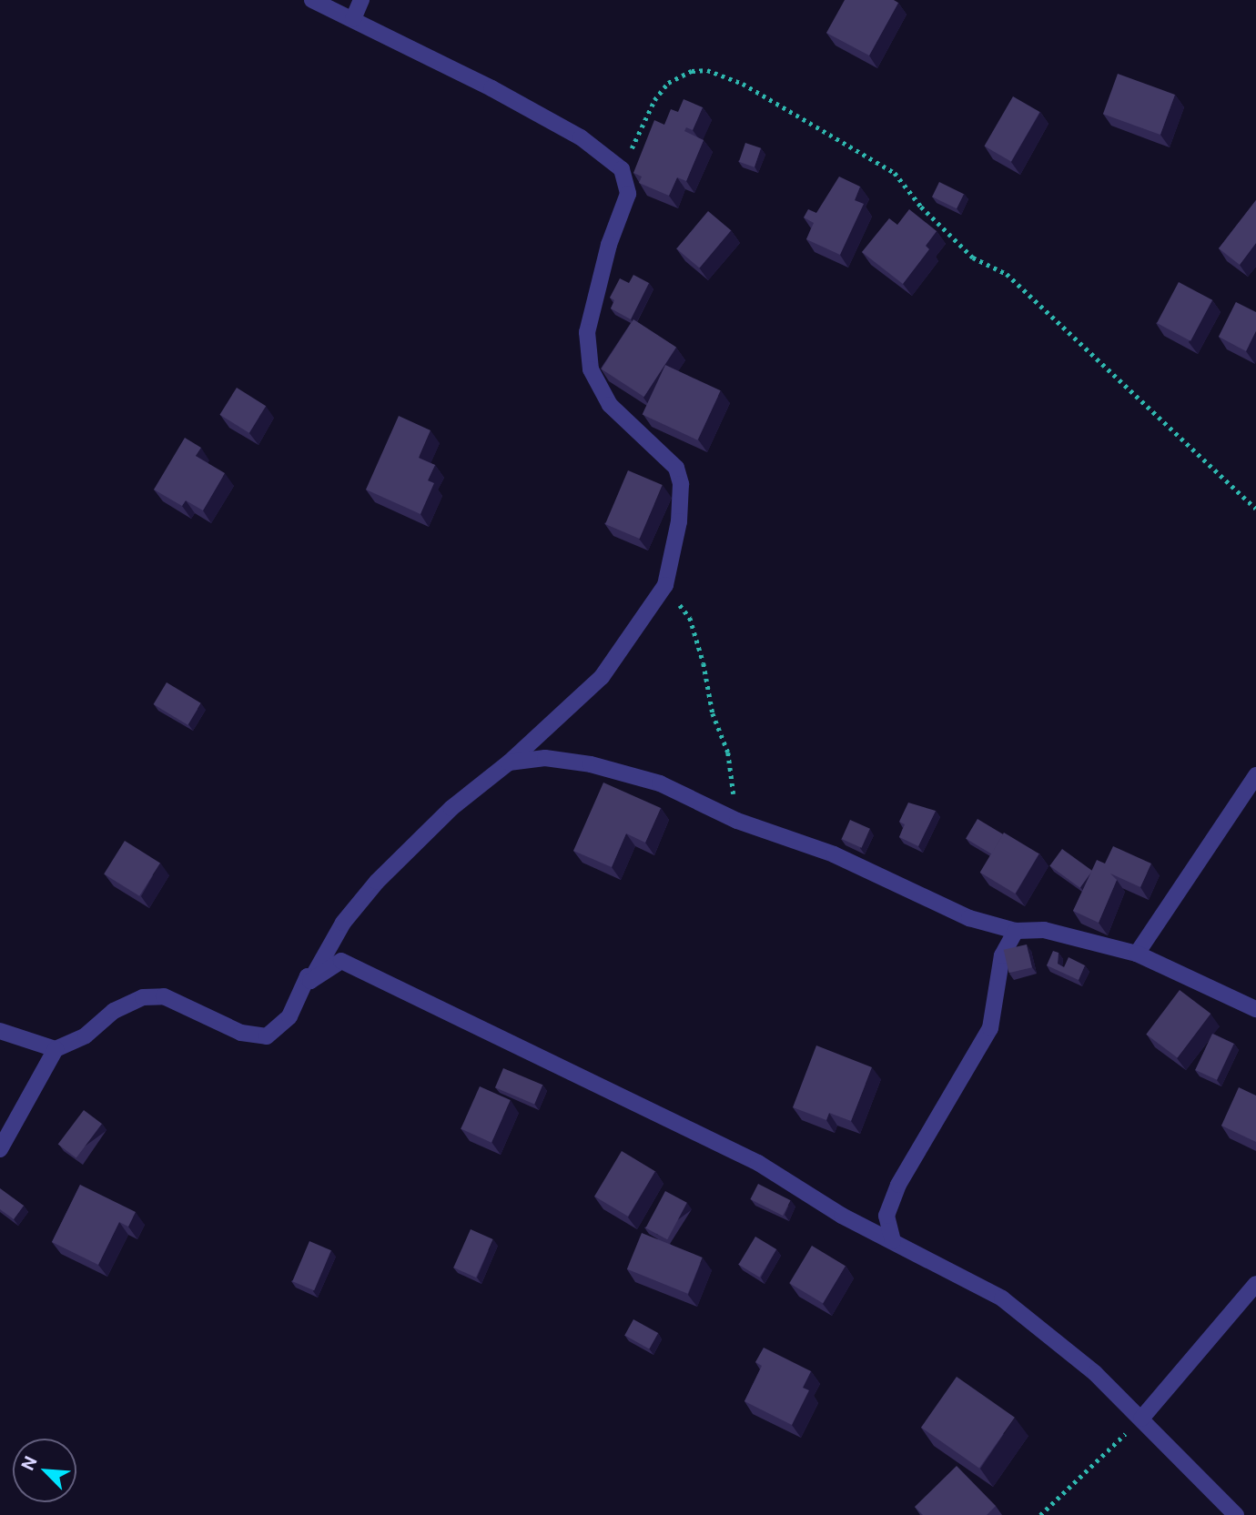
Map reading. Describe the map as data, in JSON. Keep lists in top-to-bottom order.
{
  "north": "top left"
}
